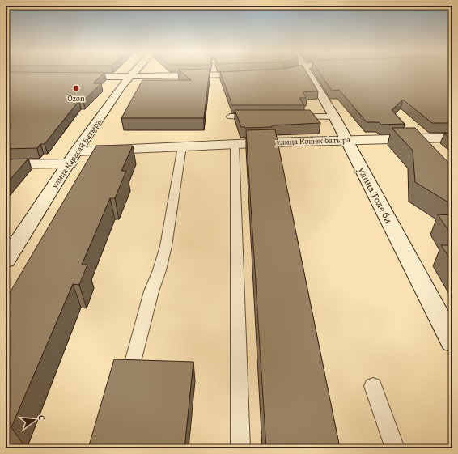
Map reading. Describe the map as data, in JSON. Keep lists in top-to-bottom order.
{
  "streets": {
    "street": ["улица Кошек батыра", "улица Карасай Батыра", "улица Толе би"]
  },
  "crossings": [
    ["улица Кошек батыра", "улица Карасай Батыра"],
    ["улица Кошек батыра", "улица Толе би"]
  ],
  "places": ["Ozon"],
  "north": "right"
}
